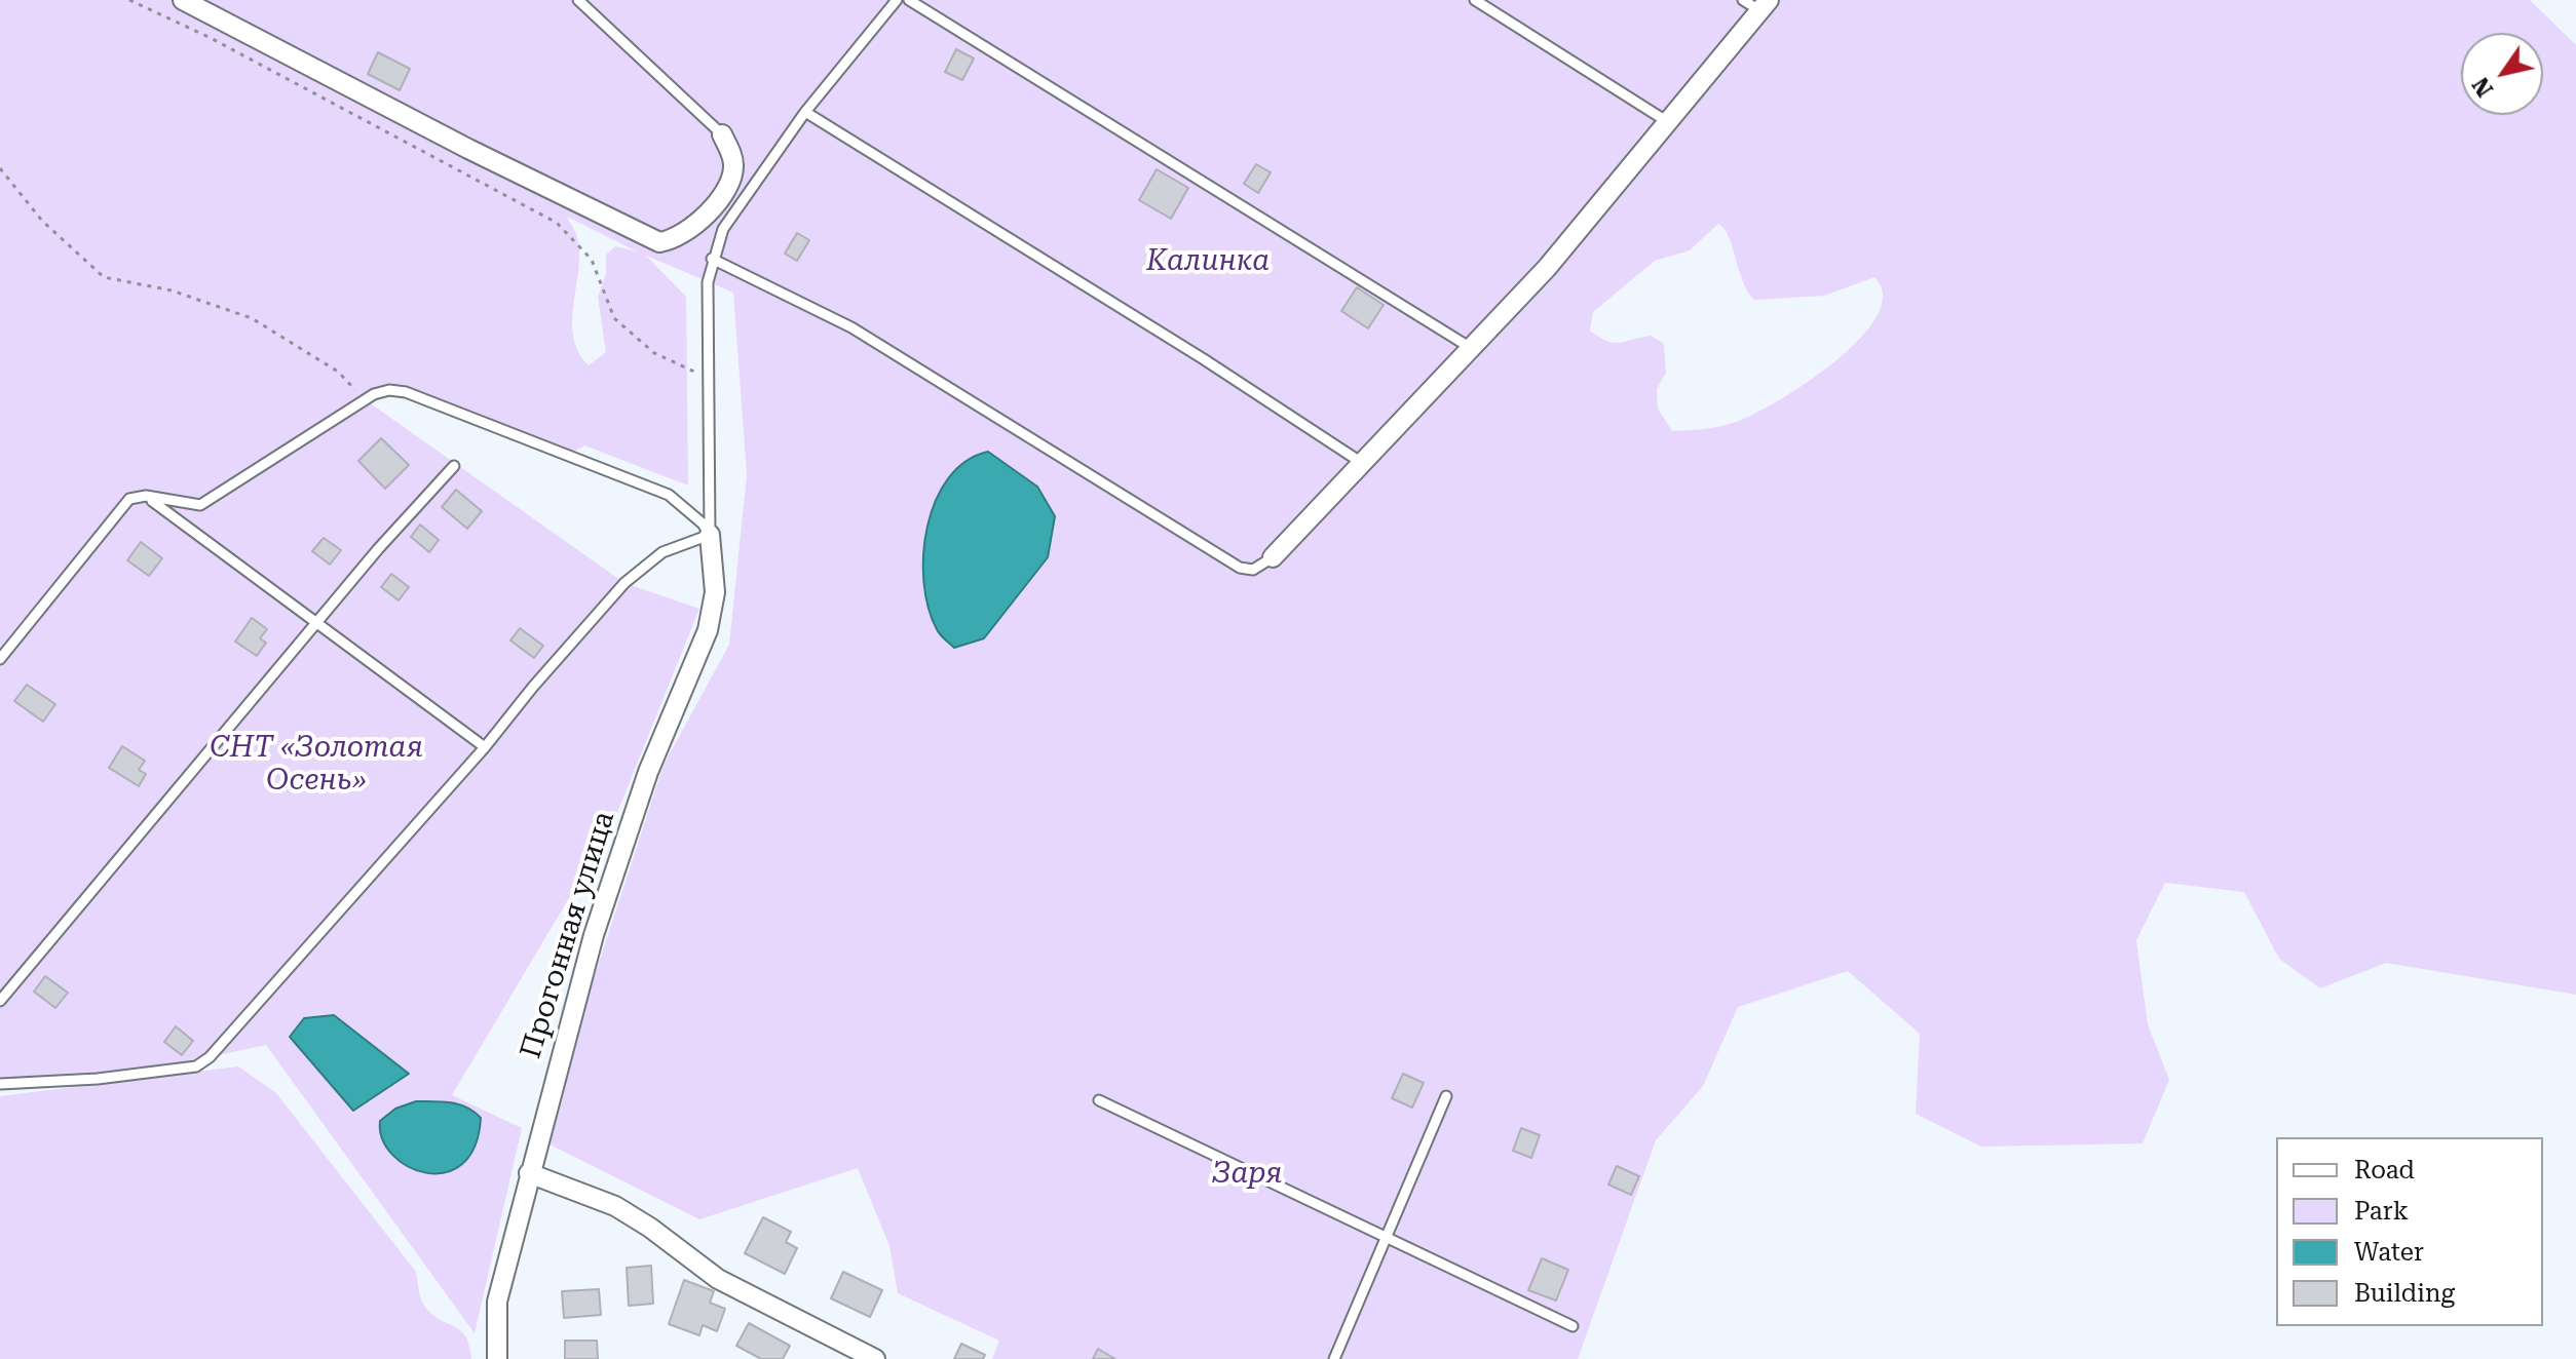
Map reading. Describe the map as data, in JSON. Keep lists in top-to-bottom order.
{
  "streets": {
    "street": ["Прогонная улица"]
  },
  "parks": ["Калинка", "СНТ «Золотая Осень»", "Заря"],
  "legend": [
    "Road",
    "Park",
    "Water",
    "Building"
  ],
  "north": "bottom left"
}
